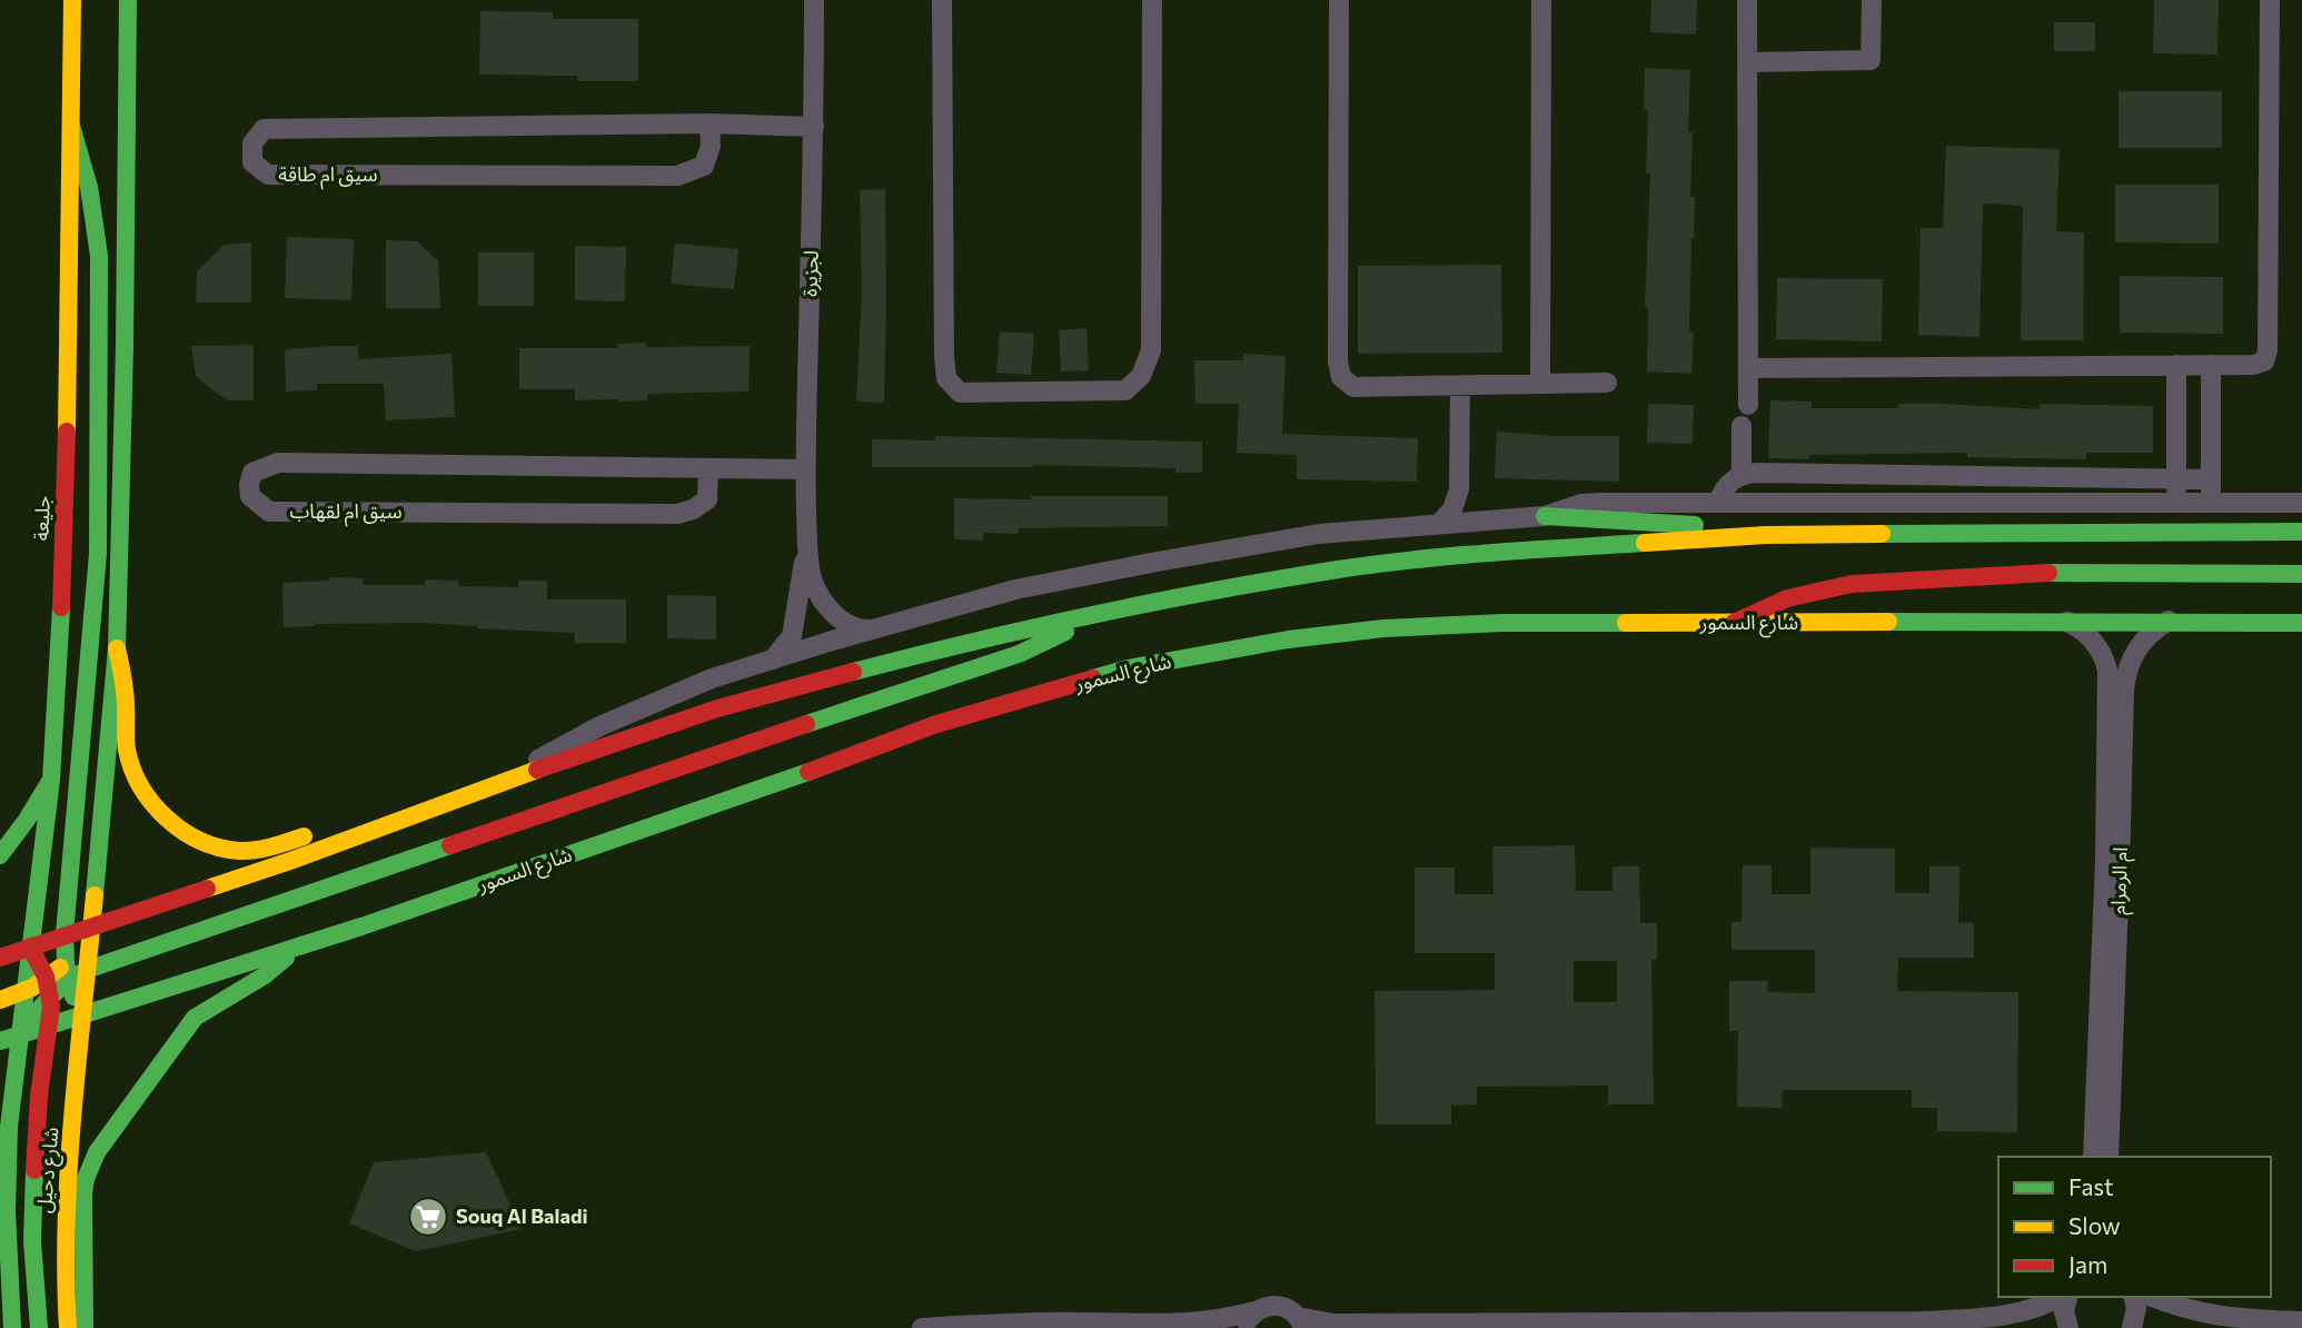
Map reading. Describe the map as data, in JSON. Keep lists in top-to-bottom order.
{
  "streets": {
    "main road": ["جليعة", "شارع السمور", "شارع دحيل"],
    "street": [
      "سيق ام طاقة",
      "لجزيرة",
      "سيق ام لقهاب",
      "ام الرمرام"
    ]
  },
  "crossings": [
    ["سيق ام طاقة", "لجزيرة"],
    ["لجزيرة", "سيق ام لقهاب"],
    ["جليعة", "شارع السمور"],
    ["جليعة", "شارع دحيل"],
    ["شارع السمور", "ام الرمرام"],
    ["شارع السمور", "شارع دحيل"]
  ],
  "places": {
    "supermarket": ["Souq Al Baladi"]
  },
  "legend": ["Fast", "Slow", "Jam"]
}
